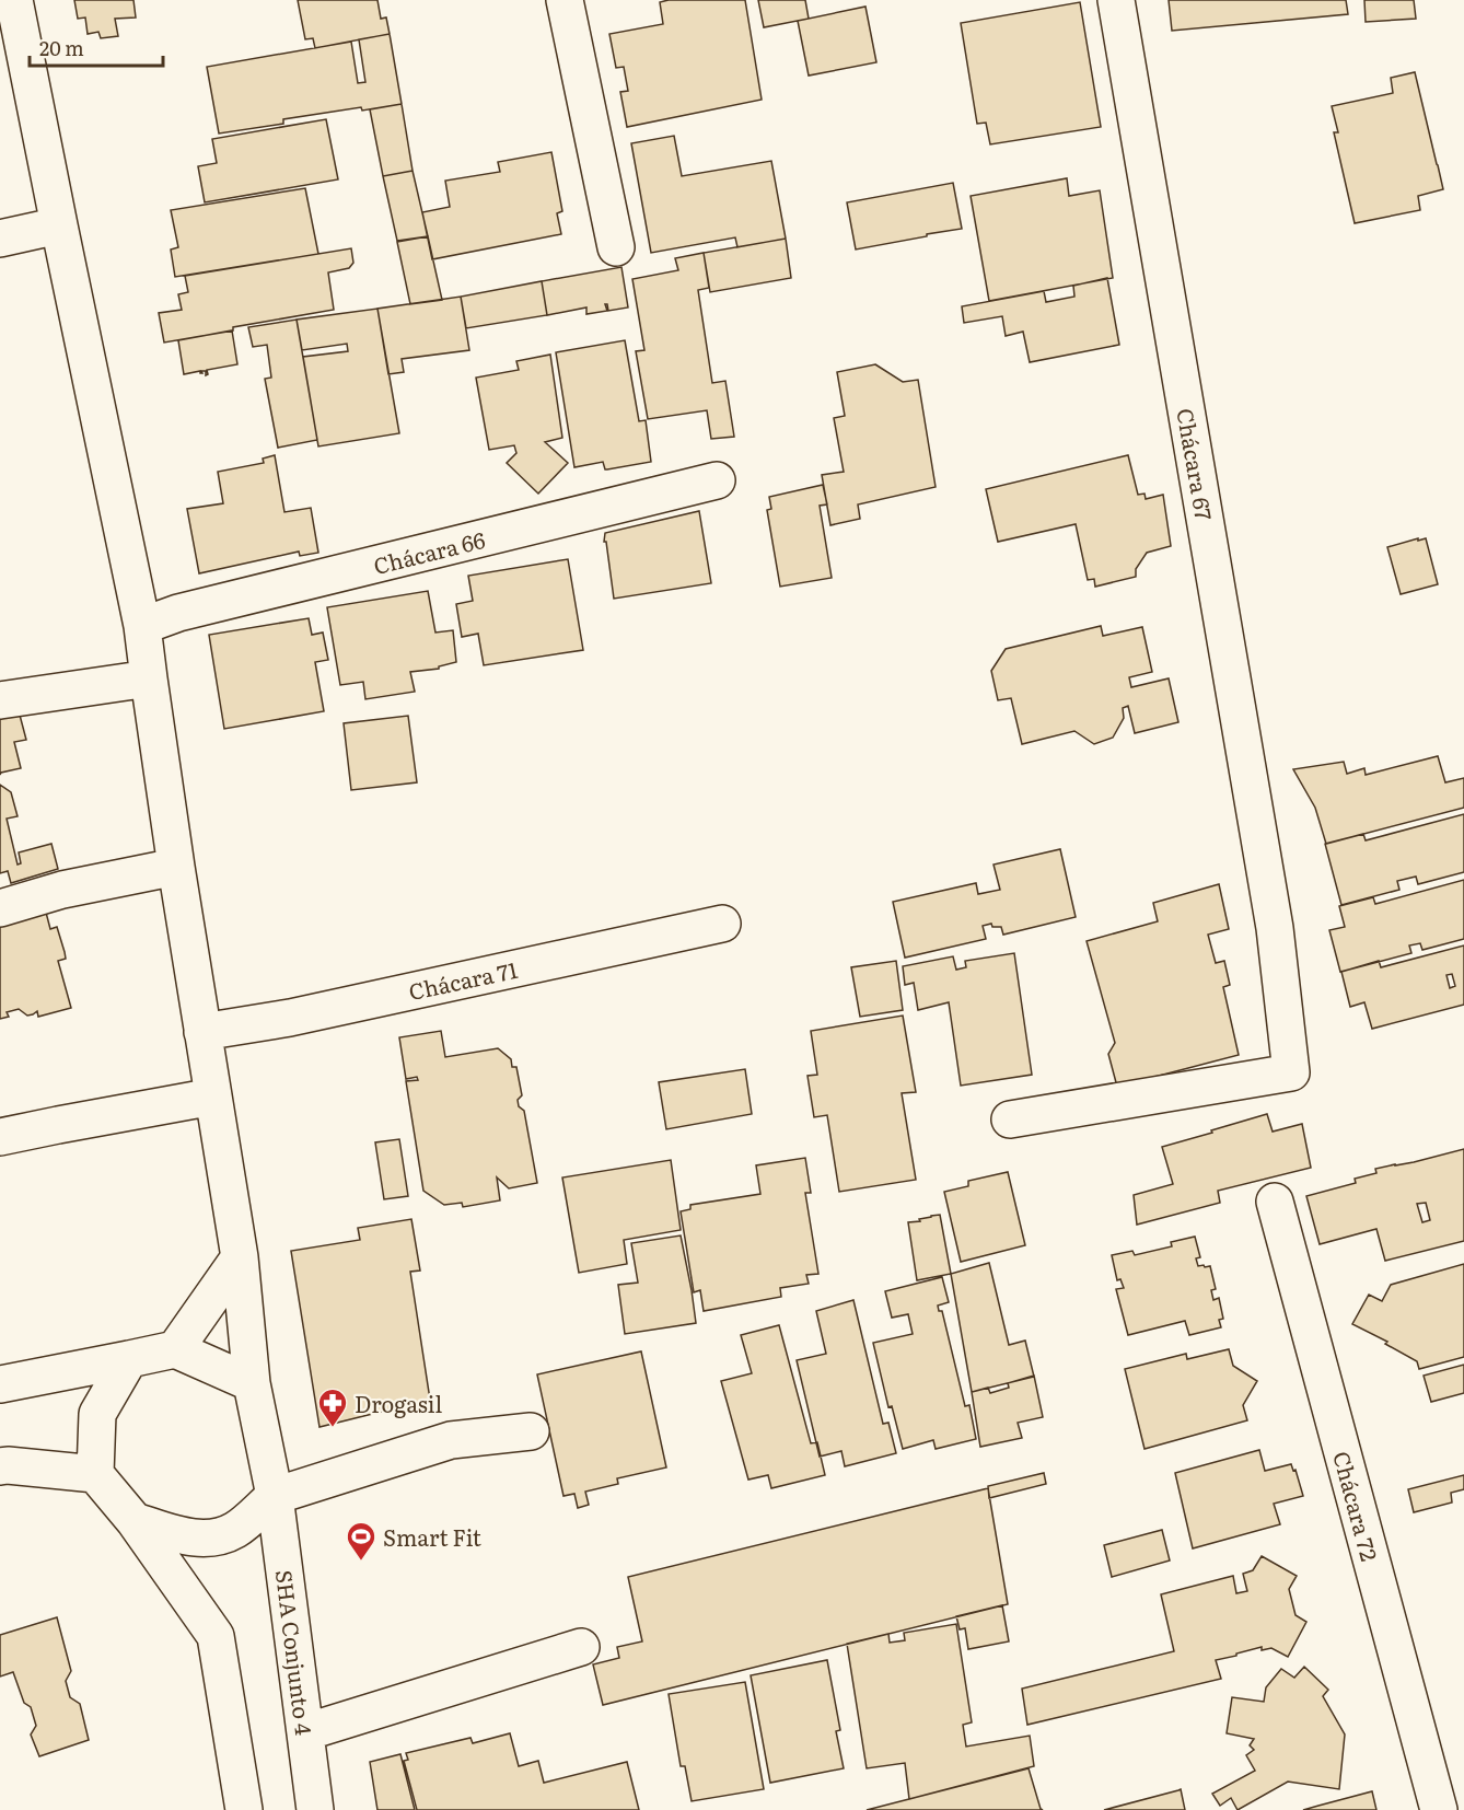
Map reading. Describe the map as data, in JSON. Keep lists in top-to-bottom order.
{
  "streets": {
    "street": [
      "Chácara 67",
      "Chácara 66",
      "Chácara 71",
      "Chácara 72",
      "SHA Conjunto 4"
    ]
  },
  "places": {
    "pharmacy": ["Drogasil"],
    "sports": ["Smart Fit"]
  },
  "scale_bar": "20 m"
}
